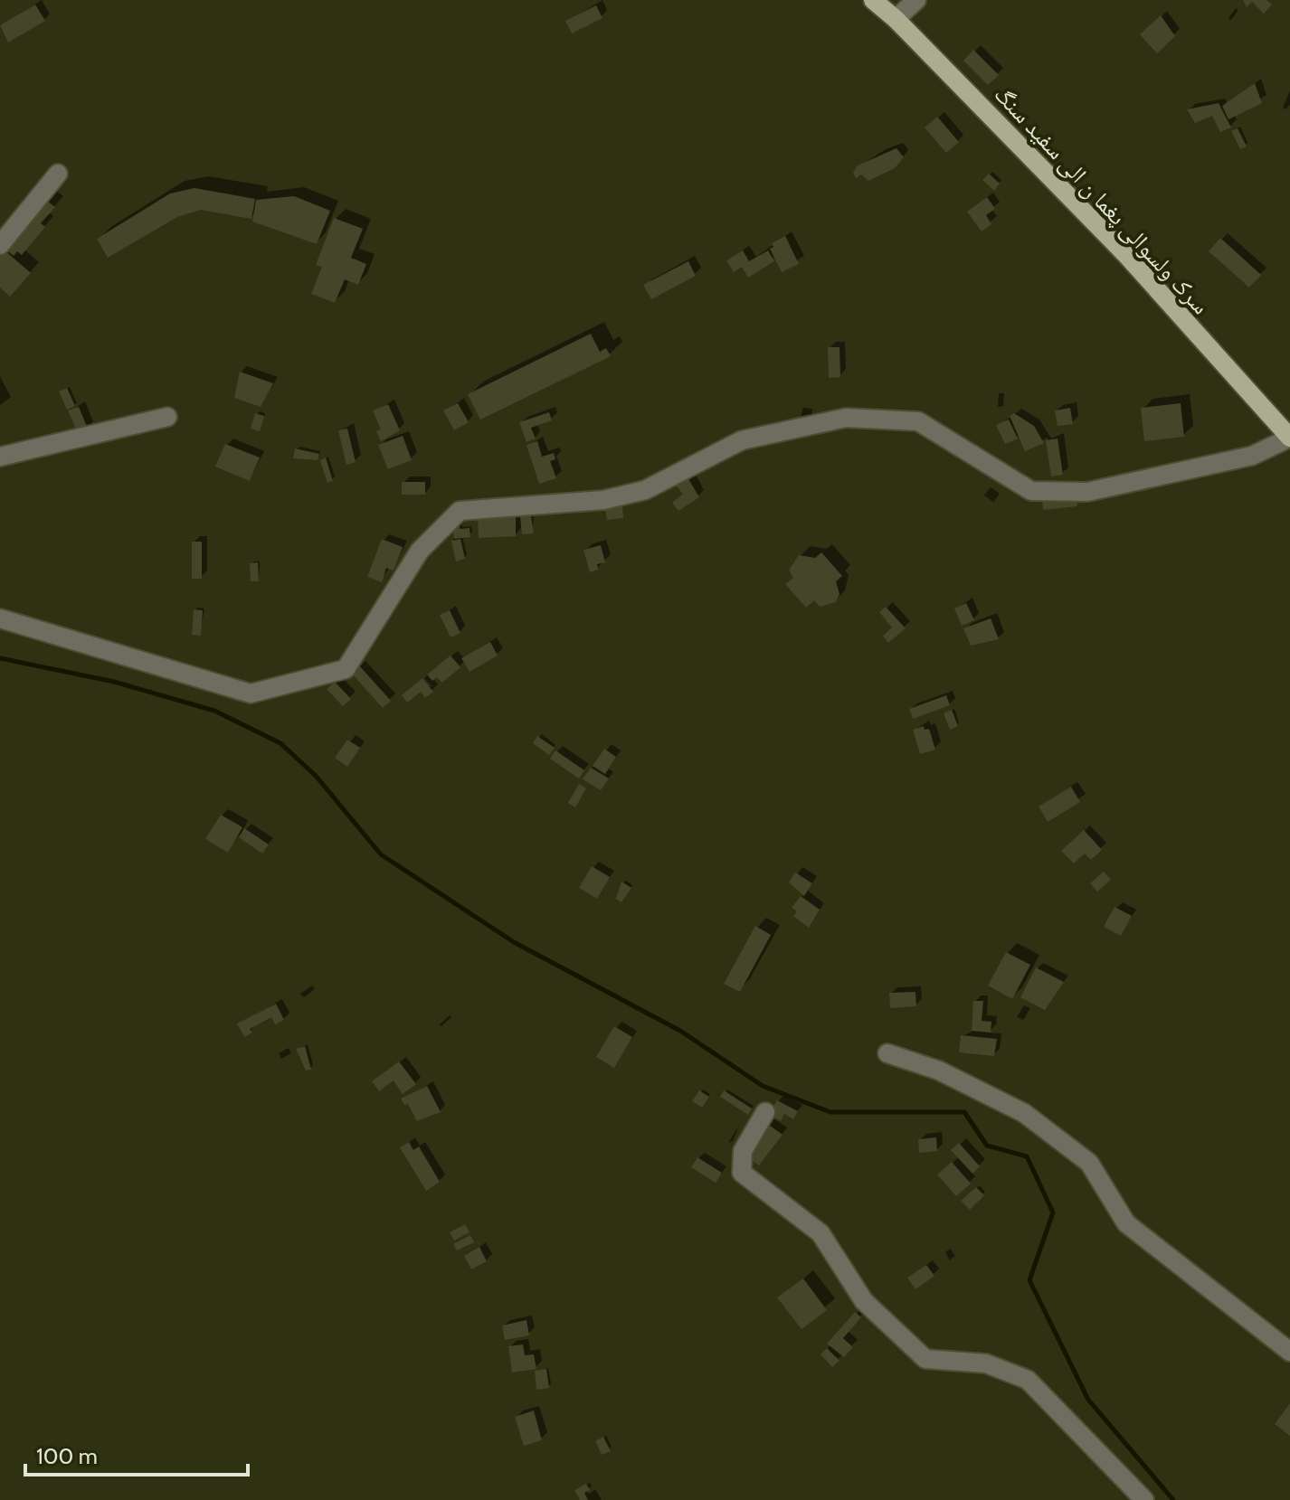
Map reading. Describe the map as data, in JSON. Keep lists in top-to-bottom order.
{
  "streets": {
    "main road": ["سرک ولسوالی پغما ن الی سفید سنگ"]
  },
  "scale_bar": "100 m"
}
